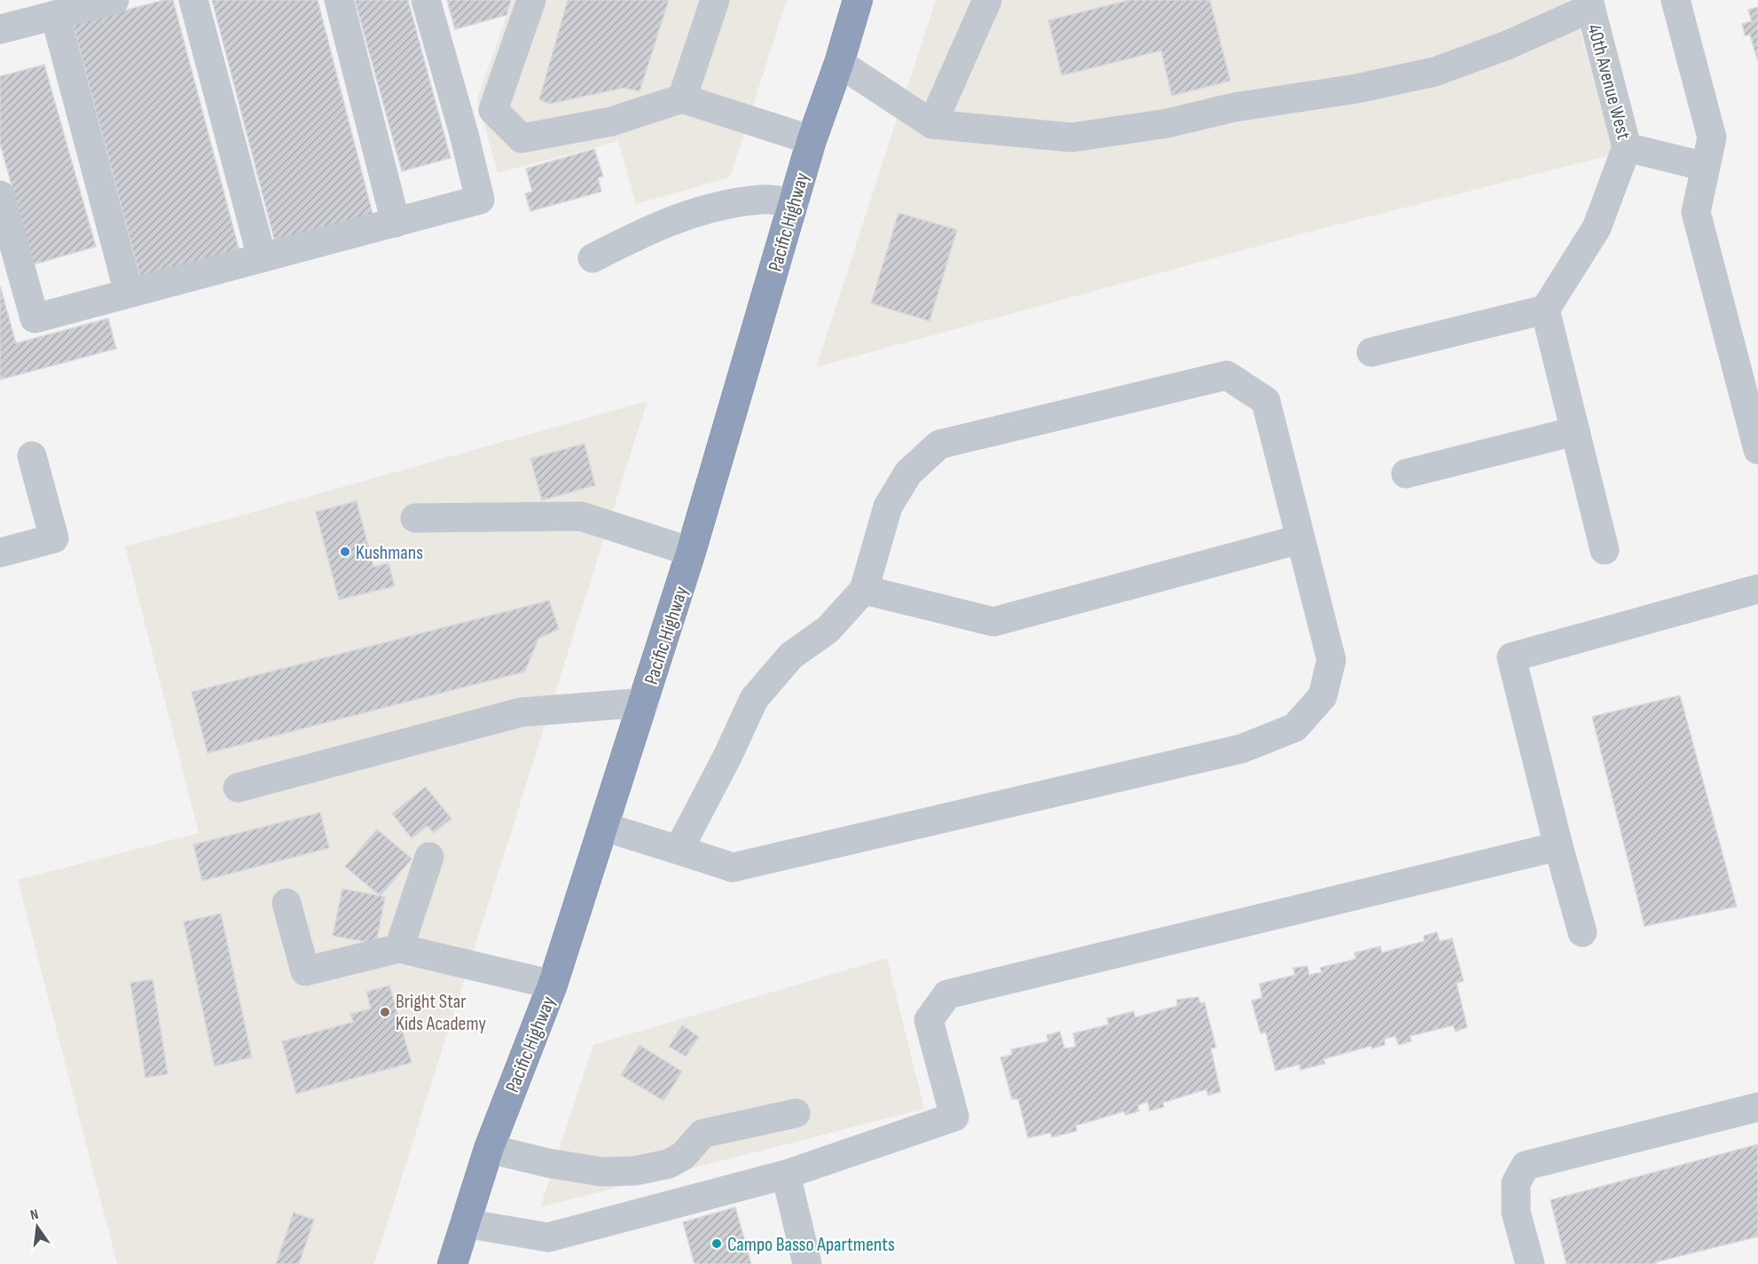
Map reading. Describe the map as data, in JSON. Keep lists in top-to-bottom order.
{
  "streets": {
    "highway": ["Pacific Highway"],
    "street": ["40th Avenue West"]
  },
  "places": ["Kushmans", "Bright Star Kids Academy", "Campo Basso Apartments"],
  "north": "top"
}
